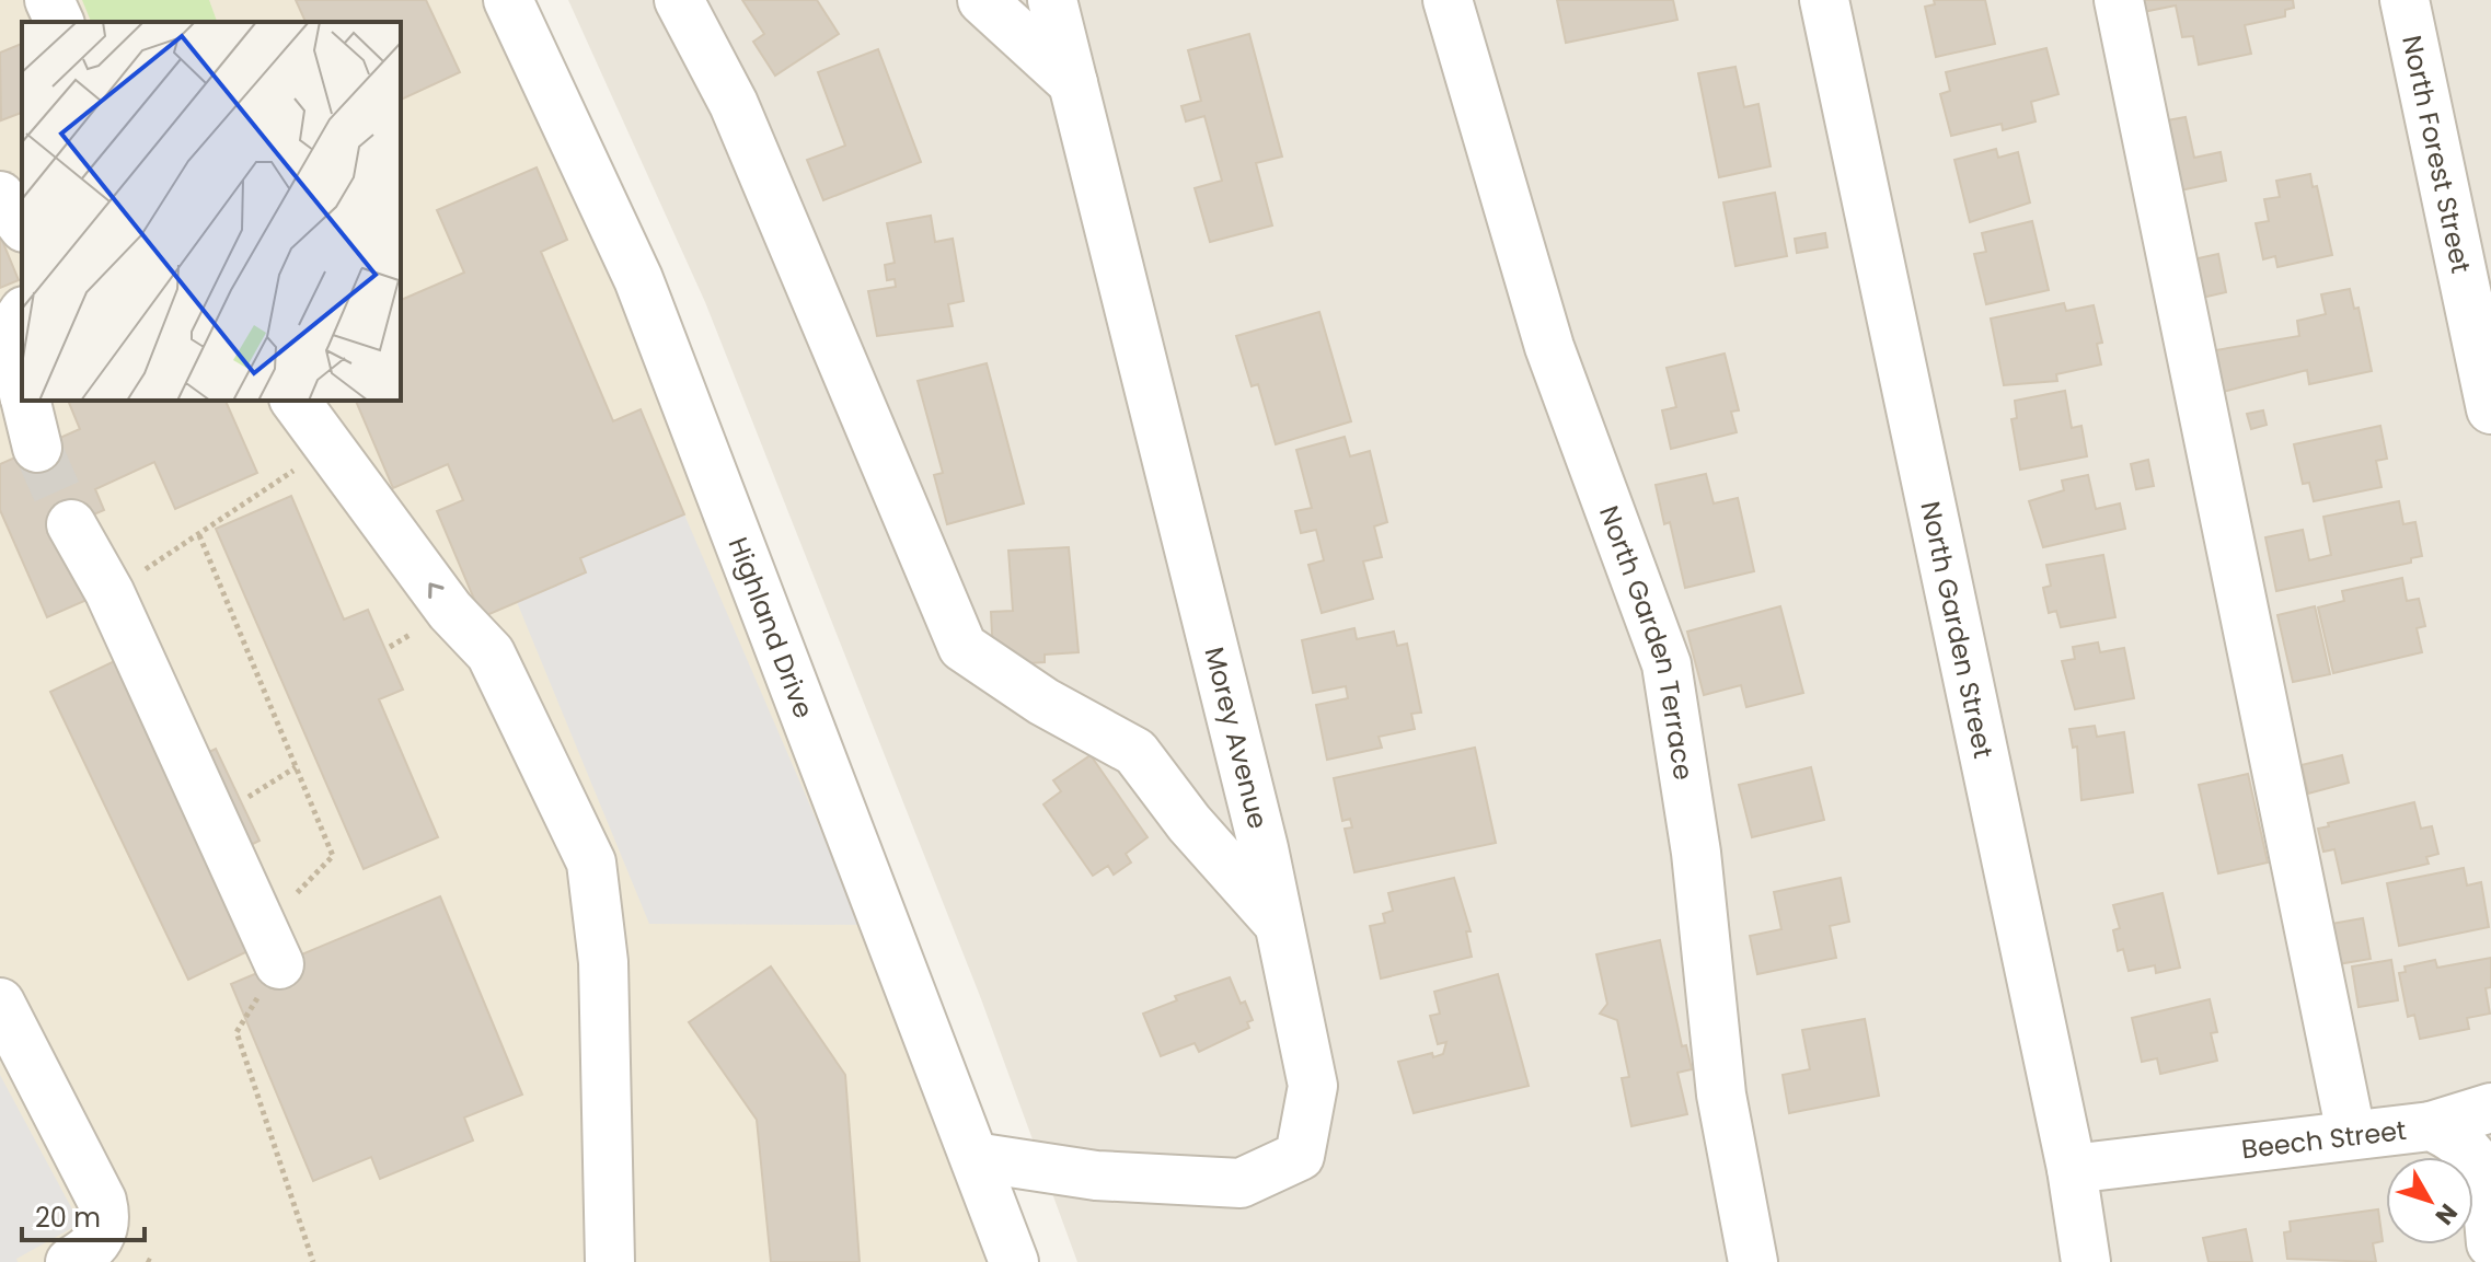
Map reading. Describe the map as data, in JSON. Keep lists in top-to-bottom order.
{
  "streets": {
    "street": [
      "North Forest Street",
      "Highland Drive",
      "North Garden Street",
      "North Garden Terrace",
      "Morey Avenue",
      "Beech Street"
    ]
  },
  "crossings": [
    ["Highland Drive", "Morey Avenue"],
    ["North Garden Street", "Beech Street"]
  ],
  "scale_bar": "20 m",
  "north": "bottom right"
}
